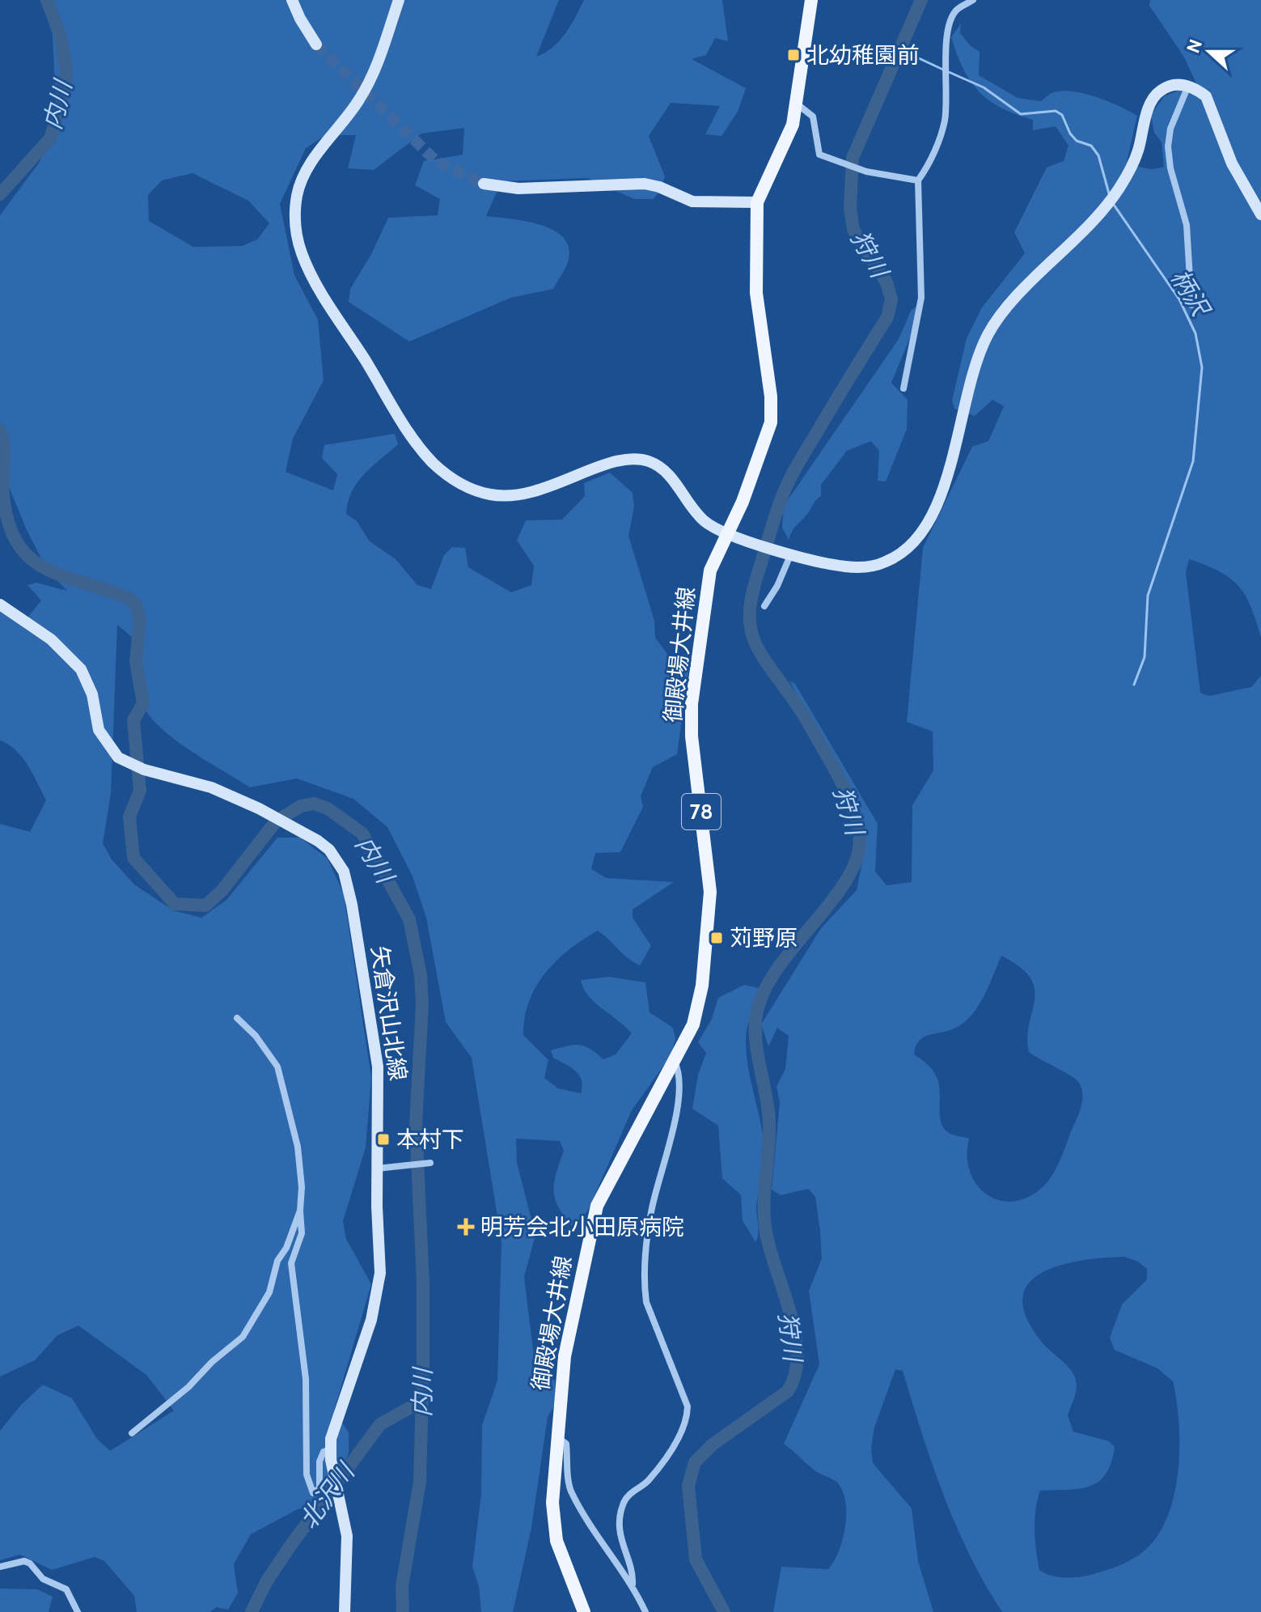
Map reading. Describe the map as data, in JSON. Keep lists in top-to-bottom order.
{
  "streets": {
    "main road": ["御殿場大井線", "78"],
    "street": ["矢倉沢山北線"]
  },
  "water": [
    "内川",
    "狩川",
    "柄沢",
    "北沢川"
  ],
  "places": {
    "transit": ["北幼稚園前", "苅野原", "本村下"],
    "health": ["明芳会北小田原病院"]
  },
  "north": "left"
}
